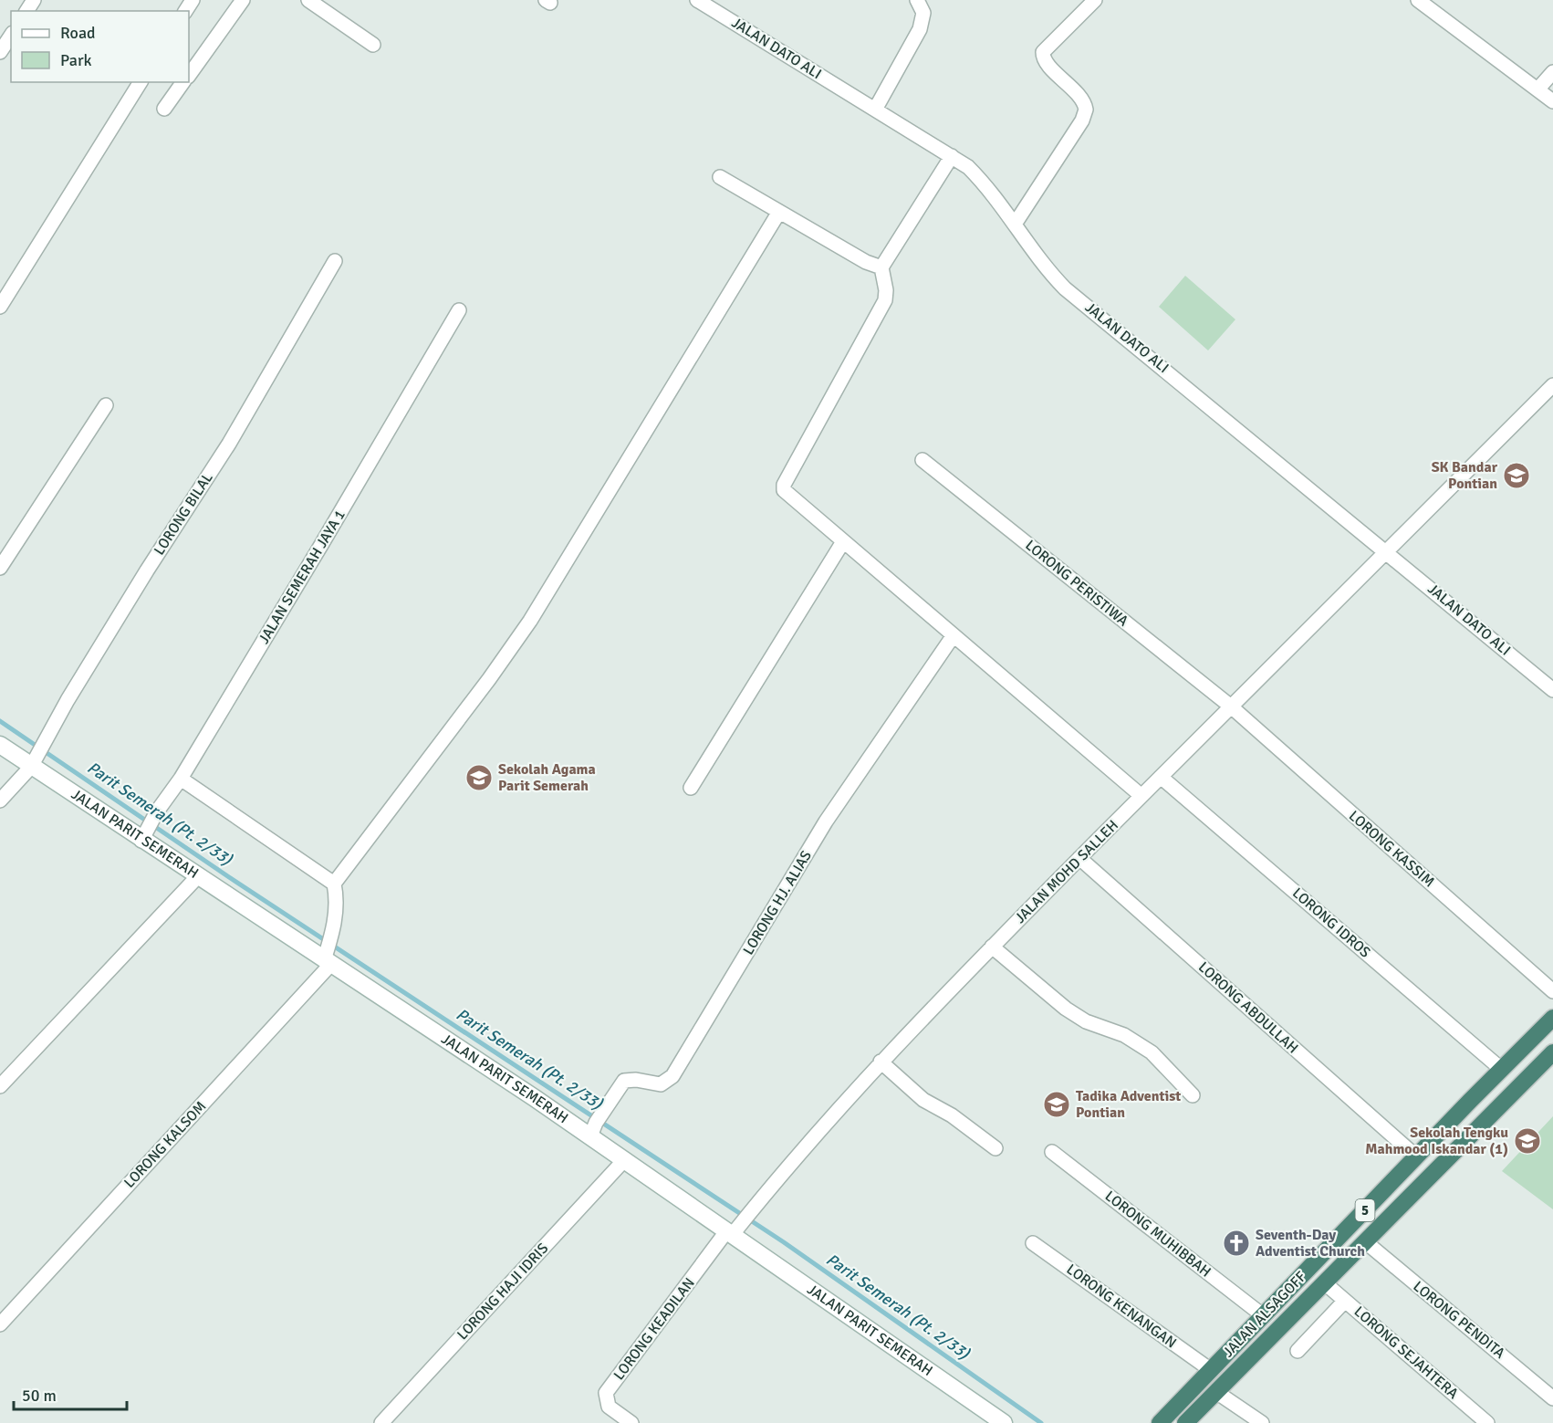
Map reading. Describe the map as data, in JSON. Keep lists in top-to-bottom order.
{
  "streets": {
    "highway": ["5", "JALAN ALSAGOFF"],
    "main road": ["JALAN PARIT SEMERAH"],
    "street": [
      "JALAN DATO ALI",
      "LORONG BILAL",
      "JALAN SEMERAH JAYA 1",
      "LORONG PERISTIWA",
      "LORONG KASSIM",
      "JALAN MOHD SALLEH",
      "LORONG HJ. ALIAS",
      "LORONG IDROS",
      "LORONG ABDULLAH",
      "LORONG KALSOM",
      "LORONG MUHIBBAH",
      "LORONG HAJI IDRIS",
      "LORONG KENANGAN",
      "LORONG PENDITA",
      "LORONG KEADILAN",
      "LORONG SEJAHTERA"
    ]
  },
  "crossings": [
    ["JALAN DATO ALI", "JALAN MOHD SALLEH"],
    ["LORONG BILAL", "JALAN PARIT SEMERAH"],
    ["JALAN SEMERAH JAYA 1", "JALAN PARIT SEMERAH"],
    ["LORONG PERISTIWA", "LORONG KASSIM"],
    ["LORONG PERISTIWA", "JALAN MOHD SALLEH"],
    ["JALAN PARIT SEMERAH", "LORONG HJ. ALIAS"],
    ["JALAN PARIT SEMERAH", "LORONG KALSOM"],
    ["JALAN PARIT SEMERAH", "LORONG HAJI IDRIS"],
    ["JALAN PARIT SEMERAH", "LORONG KEADILAN"],
    ["LORONG KASSIM", "JALAN MOHD SALLEH"],
    ["JALAN MOHD SALLEH", "LORONG IDROS"],
    ["JALAN MOHD SALLEH", "LORONG ABDULLAH"],
    ["JALAN MOHD SALLEH", "LORONG KEADILAN"],
    ["LORONG IDROS", "JALAN ALSAGOFF"],
    ["LORONG ABDULLAH", "JALAN ALSAGOFF"],
    ["LORONG MUHIBBAH", "JALAN ALSAGOFF"],
    ["LORONG KENANGAN", "JALAN ALSAGOFF"],
    ["JALAN ALSAGOFF", "LORONG PENDITA"],
    ["JALAN ALSAGOFF", "LORONG SEJAHTERA"]
  ],
  "water": ["Parit Semerah (Pt. 2/33)"],
  "places": {
    "school or university": [
      "SK Bandar Pontian",
      "Sekolah Agama Parit Semerah",
      "Tadika Adventist Pontian",
      "Sekolah Tengku Mahmood Iskandar (1)"
    ],
    "church": ["Seventh-Day Adventist Church"]
  },
  "legend": ["Road", "Park"],
  "scale_bar": "50 m"
}
